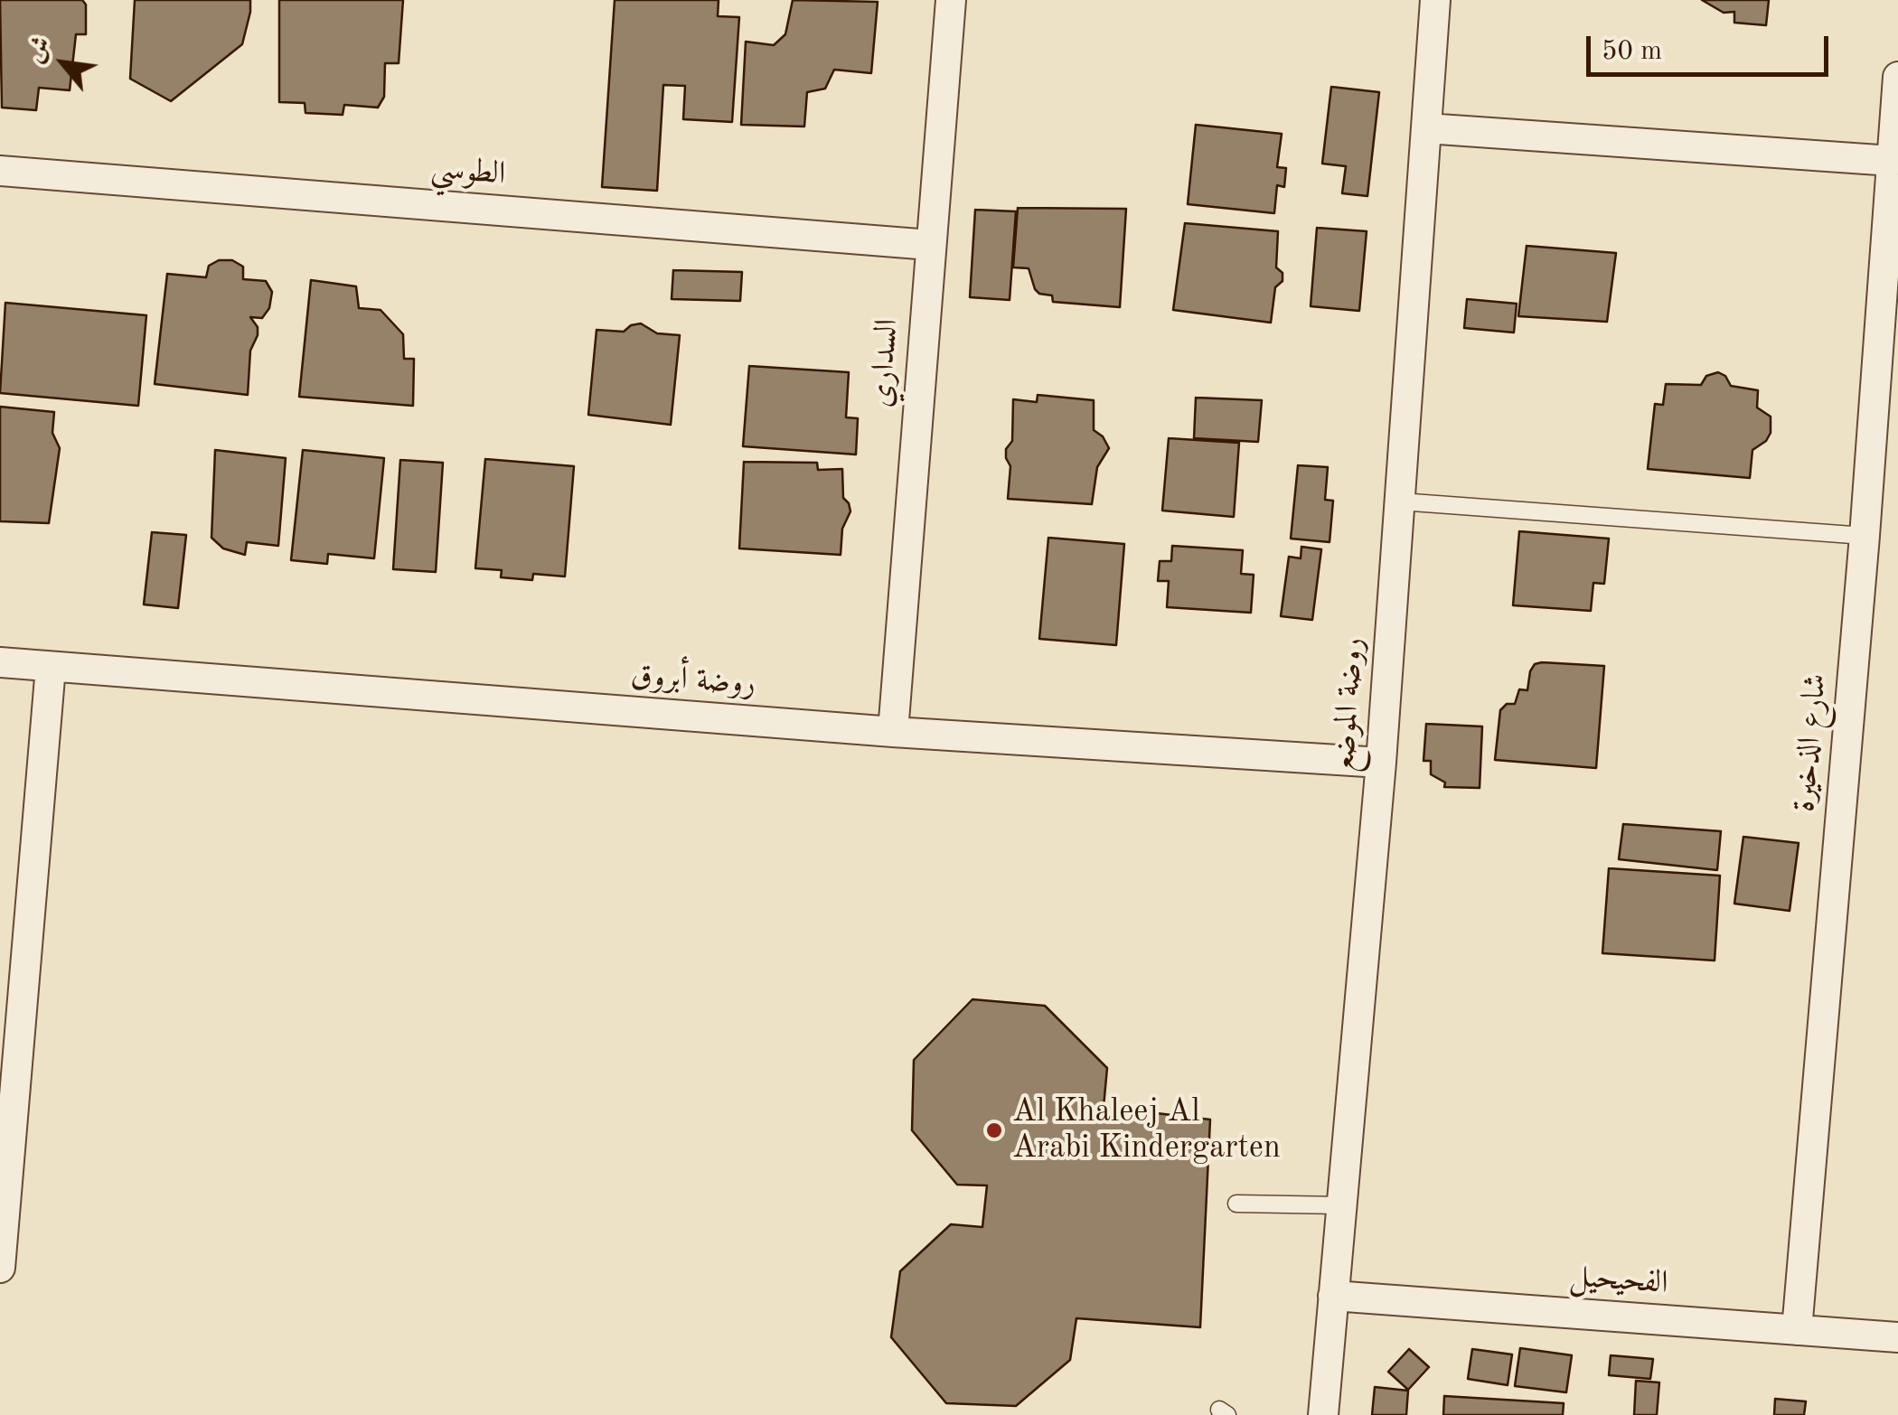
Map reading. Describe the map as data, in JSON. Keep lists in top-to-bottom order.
{
  "streets": {
    "street": [
      "الطوسي",
      "السداري",
      "روضة أبروق",
      "روضة الموضع",
      "شارع الذخيرة",
      "الفحيحيل"
    ]
  },
  "crossings": [
    ["الطوسي", "السداري"],
    ["السداري", "روضة أبروق"],
    ["روضة أبروق", "روضة الموضع"],
    ["روضة الموضع", "الفحيحيل"],
    ["شارع الذخيرة", "الفحيحيل"]
  ],
  "places": ["Al Khaleej Al Arabi Kindergarten"],
  "scale_bar": "50 m",
  "north": "top left"
}
